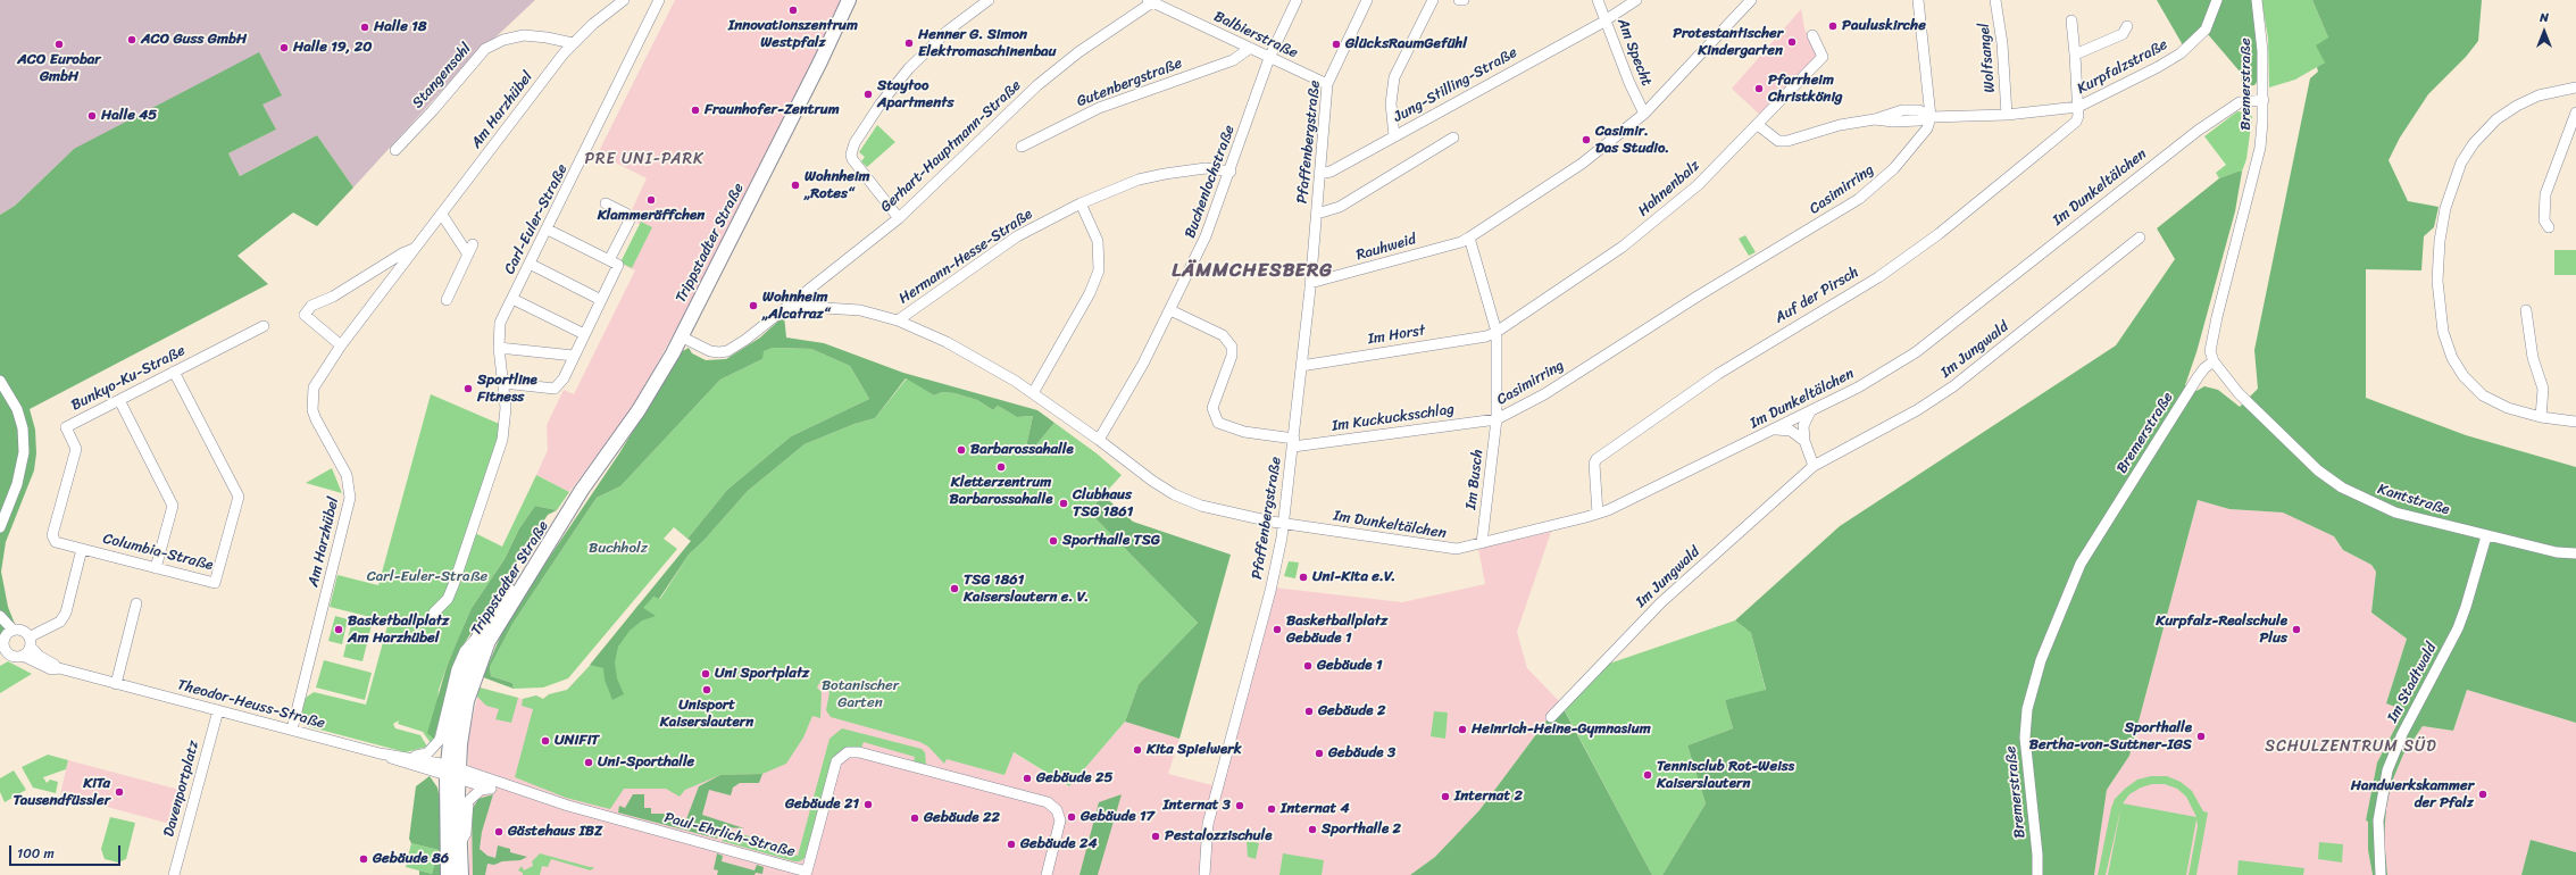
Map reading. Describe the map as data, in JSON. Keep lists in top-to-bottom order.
{
  "streets": {
    "main road": ["Trippstadter Straße"],
    "street": [
      "Balbierstraße",
      "Am Specht",
      "Wolfsangel",
      "Kurpfalzstraße",
      "Stangensohl",
      "Gutenbergstraße",
      "Bremerstraße",
      "Jung-Stilling-Straße",
      "Am Harzhübel",
      "Pfaffenbergstraße",
      "Gerhart-Hauptmann-Straße",
      "Buchenlochstraße",
      "Im Dunkeltälchen",
      "Hahnenbalz",
      "Casimirring",
      "Carl-Euler-Straße",
      "Rauhweid",
      "Hermann-Hesse-Straße",
      "Auf der Pirsch",
      "Im Horst",
      "Im Jungwald",
      "Bunkyo-Ku-Straße",
      "Im Kuckucksschlag",
      "Im Busch",
      "Kantstraße",
      "Columbia-Straße",
      "Im Stadtwald",
      "Theodor-Heuss-Straße",
      "Davenportplatz",
      "Paul-Ehrlich-Straße"
    ]
  },
  "crossings": [
    ["Balbierstraße", "Gutenbergstraße"],
    ["Balbierstraße", "Pfaffenbergstraße"],
    ["Balbierstraße", "Gerhart-Hauptmann-Straße"],
    ["Balbierstraße", "Buchenlochstraße"],
    ["Am Specht", "Jung-Stilling-Straße"],
    ["Wolfsangel", "Kurpfalzstraße"],
    ["Kurpfalzstraße", "Hahnenbalz"],
    ["Kurpfalzstraße", "Casimirring"],
    ["Kurpfalzstraße", "Auf der Pirsch"],
    ["Stangensohl", "Am Harzhübel"],
    ["Bremerstraße", "Im Dunkeltälchen"],
    ["Bremerstraße", "Kantstraße"],
    ["Jung-Stilling-Straße", "Pfaffenbergstraße"],
    ["Am Harzhübel", "Theodor-Heuss-Straße"],
    ["Pfaffenbergstraße", "Im Dunkeltälchen"],
    ["Pfaffenbergstraße", "Rauhweid"],
    ["Pfaffenbergstraße", "Im Horst"],
    ["Pfaffenbergstraße", "Im Kuckucksschlag"],
    ["Gerhart-Hauptmann-Straße", "Im Dunkeltälchen"],
    ["Gerhart-Hauptmann-Straße", "Trippstadter Straße"],
    ["Buchenlochstraße", "Im Dunkeltälchen"],
    ["Buchenlochstraße", "Hermann-Hesse-Straße"],
    ["Buchenlochstraße", "Im Kuckucksschlag"],
    ["Im Dunkeltälchen", "Hermann-Hesse-Straße"],
    ["Im Dunkeltälchen", "Auf der Pirsch"],
    ["Im Dunkeltälchen", "Im Busch"],
    ["Hahnenbalz", "Casimirring"],
    ["Hahnenbalz", "Im Horst"],
    ["Casimirring", "Rauhweid"],
    ["Casimirring", "Im Horst"],
    ["Casimirring", "Im Kuckucksschlag"],
    ["Casimirring", "Im Busch"],
    ["Trippstadter Straße", "Theodor-Heuss-Straße"],
    ["Trippstadter Straße", "Paul-Ehrlich-Straße"],
    ["Bunkyo-Ku-Straße", "Columbia-Straße"],
    ["Im Kuckucksschlag", "Im Busch"],
    ["Kantstraße", "Im Stadtwald"],
    ["Theodor-Heuss-Straße", "Davenportplatz"],
    ["Theodor-Heuss-Straße", "Paul-Ehrlich-Straße"]
  ],
  "districts": ["PRE UNI-PARK", "LÄMMCHESBERG", "SCHULZENTRUM SÜD"],
  "parks": ["Buchholz", "Carl-Euler-Straße", "Botanischer Garten"],
  "places": [
    "Innovationszentrum Westpfalz",
    "Pauluskirche",
    "Halle 18",
    "ACO Guss GmbH",
    "Protestantischer Kindergarten",
    "Henner G. Simon Elektromaschinenbau",
    "ACO Eurobar GmbH",
    "GlücksRaumGefühl",
    "Halle 19, 20",
    "Pfarrheim Christkönig",
    "Staytoo Apartments",
    "Fraunhofer-Zentrum",
    "Halle 45",
    "Casimir. Das Studio.",
    "Wohnheim „Rotes“",
    "Klammeräffchen",
    "Wohnheim „Alcatraz“",
    "Sportline Fitness",
    "Barbarossahalle",
    "Kletterzentrum Barbarossahalle",
    "Clubhaus TSG 1861",
    "Sporthalle TSG",
    "Uni-Kita e.V.",
    "TSG 1861 Kaiserslautern e. V.",
    "Basketballplatz Am Harzhübel",
    "Basketballplatz Gebäude 1",
    "Kurpfalz-Realschule Plus",
    "Gebäude 1",
    "Uni Sportplatz",
    "Unisport Kaiserslautern",
    "Gebäude 2",
    "Heinrich-Heine-Gymnasium",
    "Sporthalle Bertha-von-Suttner-IGS",
    "UNIFIT",
    "Kita Spielwerk",
    "Gebäude 3",
    "Uni-Sporthalle",
    "Tennisclub Rot-Weiss Kaiserslautern",
    "Gebäude 25",
    "KiTa Tausendfüssler",
    "Handwerkskammer der Pfalz",
    "Internat 2",
    "Gebäude 21",
    "Internat 3",
    "Internat 4",
    "Gebäude 17",
    "Gebäude 22",
    "Sporthalle 2",
    "Gästehaus IBZ",
    "Pestalozzischule",
    "Gebäude 24",
    "Gebäude 86"
  ],
  "scale_bar": "100 m",
  "north": "top"
}
